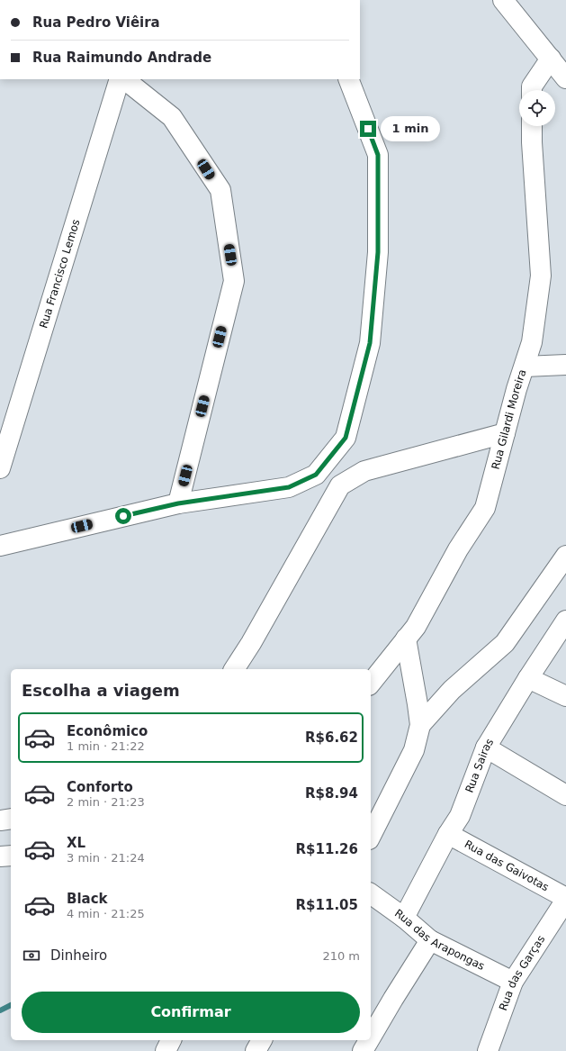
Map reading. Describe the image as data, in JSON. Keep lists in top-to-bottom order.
{
  "streets": {
    "street": [
      "Rua Francisco Lemos",
      "Rua Gilardi Moreira",
      "Rua Sairas",
      "Rua das Gaivotas",
      "Rua das Arapongas",
      "Rua das Garças"
    ]
  },
  "crossings": [
    ["Rua Sairas", "Rua das Gaivotas"],
    ["Rua Sairas", "Rua das Arapongas"],
    ["Rua das Gaivotas", "Rua das Garças"],
    ["Rua das Arapongas", "Rua das Garças"]
  ],
  "page": {
    "banner": ["Rua Pedro Viêira", "Rua Raimundo Andrade"],
    "bubble": "1 min",
    "heading": "Escolha a viagem",
    "list": [
      {
        "name": "Econômico",
        "note": "1 min · 21:22",
        "value": "R$6.62"
      },
      {
        "name": "Conforto",
        "note": "2 min · 21:23",
        "value": "R$8.94"
      },
      {
        "name": "XL",
        "note": "3 min · 21:24",
        "value": "R$11.26"
      },
      {
        "name": "Black",
        "note": "4 min · 21:25",
        "value": "R$11.05"
      }
    ],
    "pay": ["Dinheiro", "210 m"],
    "buttons": "Confirmar"
  }
}
